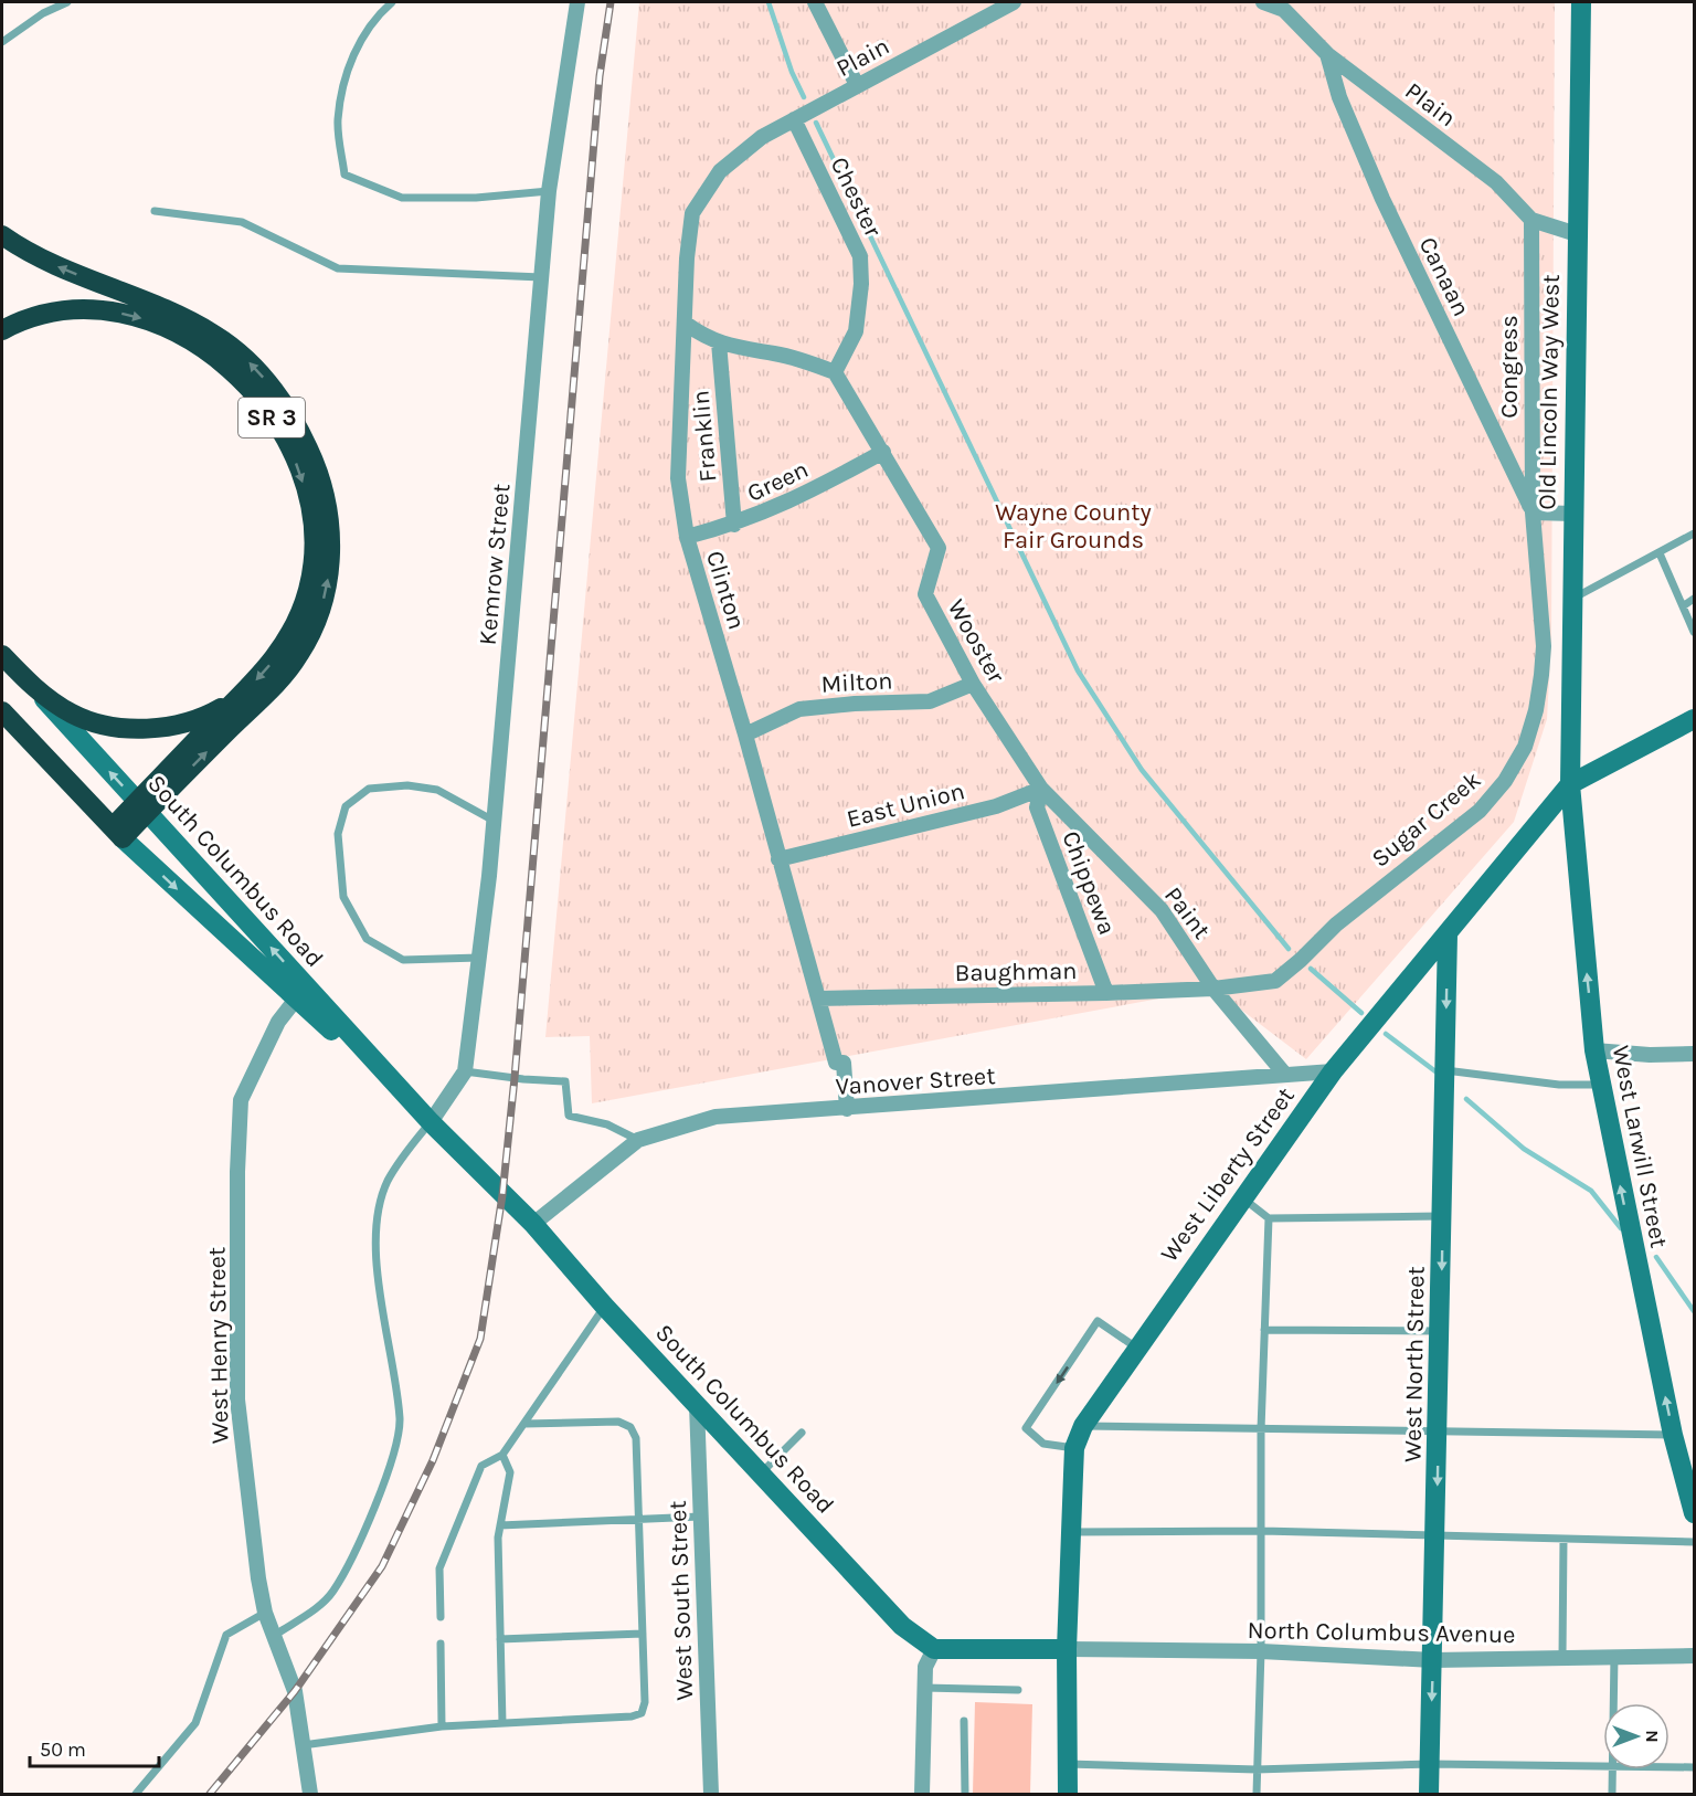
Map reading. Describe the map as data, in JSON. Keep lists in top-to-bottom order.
{
  "streets": {
    "highway": ["SR 3", "South Columbus Road"],
    "main road": [
      "Old Lincoln Way West",
      "West Larwill Street",
      "West Liberty Street",
      "West North Street"
    ],
    "street": [
      "Plain",
      "Chester",
      "Canaan",
      "Congress",
      "Franklin",
      "Green",
      "Kemrow Street",
      "Clinton",
      "Wooster",
      "Milton",
      "East Union",
      "Sugar Creek",
      "Chippewa",
      "Paint",
      "Baughman",
      "Vanover Street",
      "West Henry Street",
      "West South Street",
      "North Columbus Avenue"
    ]
  },
  "crossings": [
    ["Plain", "Chester"],
    ["Plain", "Canaan"],
    ["Plain", "Congress"],
    ["Plain", "Old Lincoln Way West"],
    ["Plain", "Clinton"],
    ["Chester", "Clinton"],
    ["Chester", "Wooster"],
    ["Canaan", "Congress"],
    ["Canaan", "Sugar Creek"],
    ["Congress", "Sugar Creek"],
    ["Old Lincoln Way West", "West Larwill Street"],
    ["Old Lincoln Way West", "West Liberty Street"],
    ["SR 3", "South Columbus Road"],
    ["Franklin", "Green"],
    ["Green", "Clinton"],
    ["Green", "Wooster"],
    ["Kemrow Street", "South Columbus Road"],
    ["Clinton", "Milton"],
    ["Clinton", "East Union"],
    ["Clinton", "Baughman"],
    ["Clinton", "Vanover Street"],
    ["Wooster", "Milton"],
    ["Wooster", "East Union"],
    ["Wooster", "Chippewa"],
    ["Wooster", "Paint"],
    ["East Union", "Chippewa"],
    ["East Union", "Paint"],
    ["Sugar Creek", "Paint"],
    ["Sugar Creek", "Baughman"],
    ["South Columbus Road", "Vanover Street"],
    ["South Columbus Road", "West Henry Street"],
    ["South Columbus Road", "West South Street"],
    ["Chippewa", "Paint"],
    ["Chippewa", "Baughman"],
    ["Paint", "Baughman"],
    ["Paint", "Vanover Street"],
    ["Vanover Street", "West Liberty Street"],
    ["West Larwill Street", "West Liberty Street"],
    ["West Liberty Street", "West North Street"],
    ["West Liberty Street", "North Columbus Avenue"],
    ["West North Street", "North Columbus Avenue"]
  ],
  "one_way": ["West Larwill Street", "West North Street"],
  "parks": ["Wayne County Fair Grounds"],
  "scale_bar": "50 m",
  "north": "right"
}
